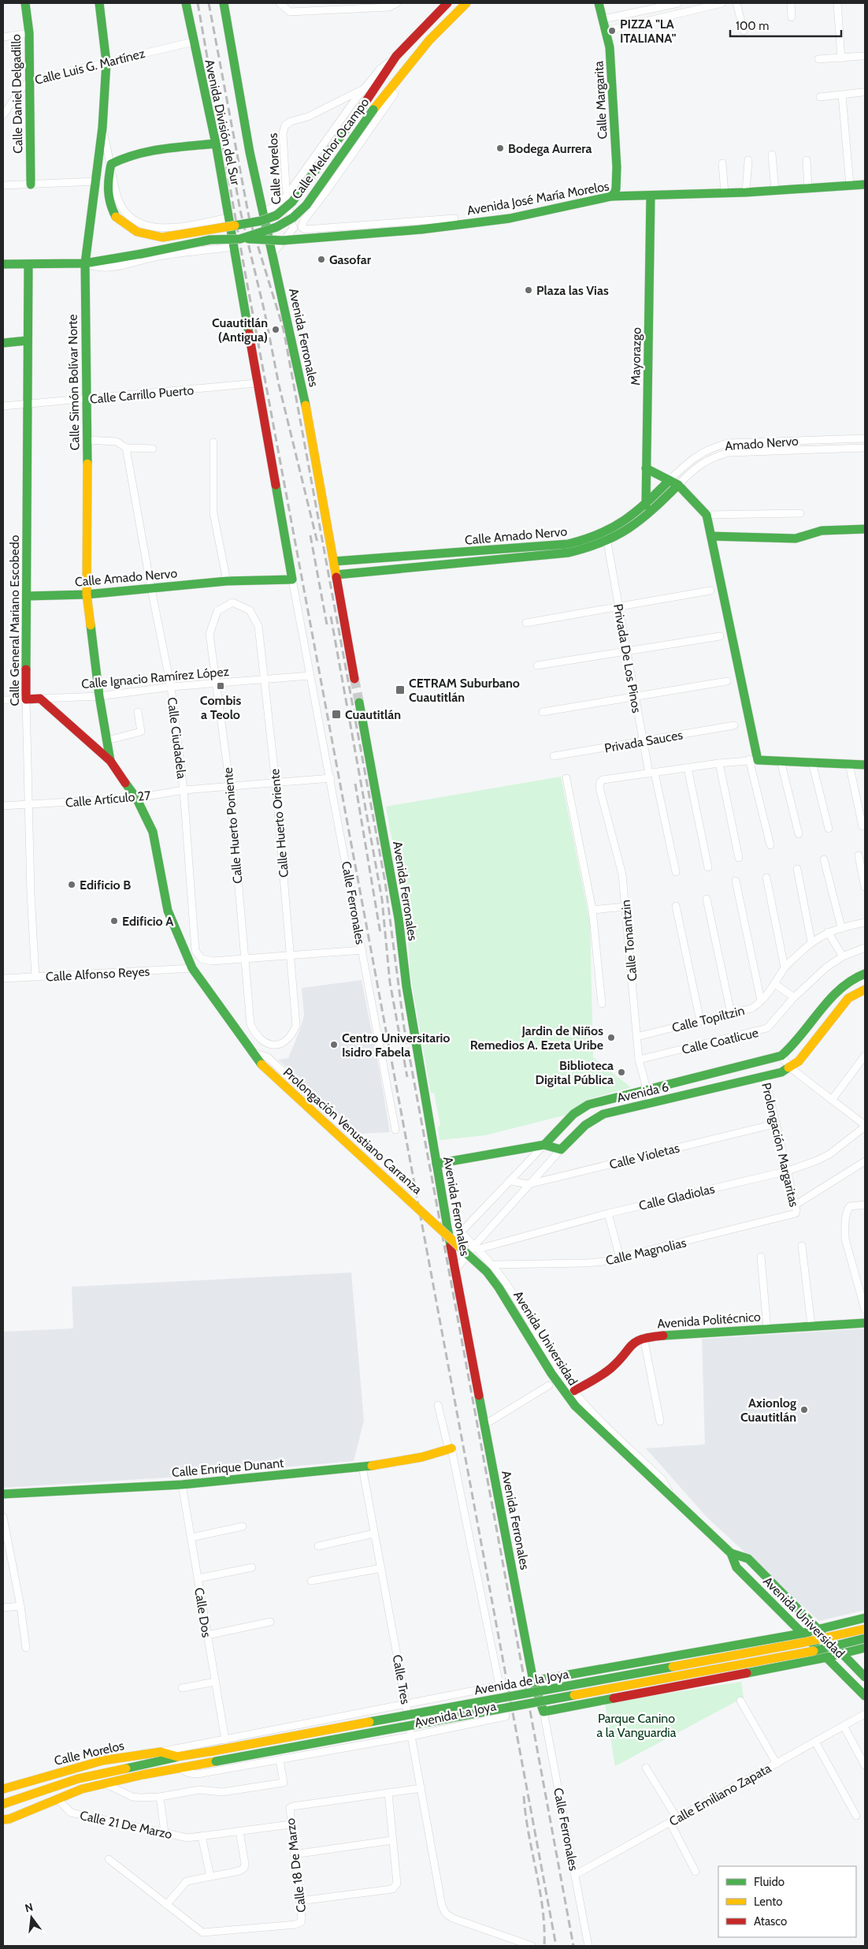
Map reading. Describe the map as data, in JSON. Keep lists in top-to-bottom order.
{
  "streets": {
    "main road": [
      "Calle Daniel Delgadillo",
      "Calle Margarita",
      "Avenida División del Sur",
      "Calle Melchor Ocampo",
      "Calle Morelos",
      "Avenida José María Morelos",
      "Avenida Ferronales",
      "Mayorazgo",
      "Calle Simón Bolívar Norte",
      "Calle Amado Nervo",
      "Calle General Mariano Escobedo",
      "Calle Ignacio Ramírez López",
      "Avenida 6",
      "Prolongación Venustiano Carranza",
      "Avenida Politécnico",
      "Avenida Universidad",
      "Calle Enrique Dunant",
      "Avenida de la Joya"
    ],
    "street": [
      "Calle Luis G. Martínez",
      "Calle Carrillo Puerto",
      "Amado Nervo",
      "Privada De Los Pinos",
      "Calle Ciudadela",
      "Privada Sauces",
      "Calle Artículo 27",
      "Calle Huerto Oriente",
      "Calle Huerto Poniente",
      "Calle Ferronales",
      "Calle Tonantzin",
      "Calle Alfonso Reyes",
      "Calle Topiltzin",
      "Calle Coatlicue",
      "Prolongación Margaritas",
      "Calle Violetas",
      "Calle Gladiolas",
      "Calle Magnolias",
      "Calle Dos",
      "Calle Tres",
      "Avenida La Joya",
      "Calle Emiliano Zapata",
      "Calle 21 De Marzo",
      "Calle 18 De Marzo"
    ]
  },
  "crossings": [
    ["Calle Luis G. Martínez", "Calle Daniel Delgadillo"],
    ["Calle Luis G. Martínez", "Avenida División del Sur"],
    ["Calle Luis G. Martínez", "Calle Simón Bolívar Norte"],
    ["Calle Margarita", "Avenida José María Morelos"],
    ["Avenida División del Sur", "Calle Melchor Ocampo"],
    ["Avenida División del Sur", "Avenida José María Morelos"],
    ["Calle Melchor Ocampo", "Calle Morelos"],
    ["Calle Melchor Ocampo", "Avenida José María Morelos"],
    ["Calle Melchor Ocampo", "Avenida Ferronales"],
    ["Calle Melchor Ocampo", "Calle Simón Bolívar Norte"],
    ["Calle Melchor Ocampo", "Calle General Mariano Escobedo"],
    ["Calle Morelos", "Avenida Ferronales"],
    ["Calle Morelos", "Avenida de la Joya"],
    ["Calle Morelos", "Avenida La Joya"],
    ["Avenida José María Morelos", "Mayorazgo"],
    ["Avenida Ferronales", "Calle Amado Nervo"],
    ["Avenida Ferronales", "Calle Ferronales"],
    ["Avenida Ferronales", "Avenida 6"],
    ["Avenida Ferronales", "Avenida Universidad"],
    ["Mayorazgo", "Calle Amado Nervo"],
    ["Calle Simón Bolívar Norte", "Calle Carrillo Puerto"],
    ["Calle Simón Bolívar Norte", "Calle Amado Nervo"],
    ["Calle Simón Bolívar Norte", "Calle Ignacio Ramírez López"],
    ["Calle Simón Bolívar Norte", "Prolongación Venustiano Carranza"],
    ["Calle Carrillo Puerto", "Calle General Mariano Escobedo"],
    ["Amado Nervo", "Calle Amado Nervo"],
    ["Calle Amado Nervo", "Calle General Mariano Escobedo"],
    ["Calle Amado Nervo", "Privada De Los Pinos"],
    ["Calle Amado Nervo", "Calle Ciudadela"],
    ["Calle General Mariano Escobedo", "Calle Ignacio Ramírez López"],
    ["Calle General Mariano Escobedo", "Calle Artículo 27"],
    ["Calle General Mariano Escobedo", "Calle Alfonso Reyes"],
    ["Privada De Los Pinos", "Privada Sauces"],
    ["Privada De Los Pinos", "Calle Tonantzin"],
    ["Calle Ignacio Ramírez López", "Calle Ciudadela"],
    ["Calle Ignacio Ramírez López", "Calle Huerto Oriente"],
    ["Calle Ignacio Ramírez López", "Calle Huerto Poniente"],
    ["Calle Ignacio Ramírez López", "Calle Ferronales"],
    ["Calle Ignacio Ramírez López", "Prolongación Venustiano Carranza"],
    ["Calle Ciudadela", "Calle Artículo 27"],
    ["Calle Ciudadela", "Calle Huerto Poniente"],
    ["Calle Artículo 27", "Calle Huerto Oriente"],
    ["Calle Artículo 27", "Calle Huerto Poniente"],
    ["Calle Artículo 27", "Calle Ferronales"],
    ["Calle Artículo 27", "Prolongación Venustiano Carranza"],
    ["Calle Huerto Oriente", "Calle Huerto Poniente"],
    ["Calle Ferronales", "Calle Emiliano Zapata"],
    ["Calle Tonantzin", "Calle Topiltzin"],
    ["Calle Tonantzin", "Calle Coatlicue"],
    ["Calle Tonantzin", "Avenida 6"],
    ["Calle Alfonso Reyes", "Prolongación Venustiano Carranza"],
    ["Avenida 6", "Prolongación Margaritas"],
    ["Avenida 6", "Calle Violetas"],
    ["Avenida 6", "Calle Gladiolas"],
    ["Avenida 6", "Avenida Universidad"],
    ["Prolongación Venustiano Carranza", "Avenida Universidad"],
    ["Prolongación Margaritas", "Calle Violetas"],
    ["Prolongación Margaritas", "Calle Gladiolas"],
    ["Prolongación Margaritas", "Calle Magnolias"],
    ["Calle Gladiolas", "Avenida Universidad"],
    ["Calle Magnolias", "Avenida Universidad"],
    ["Avenida Politécnico", "Avenida Universidad"],
    ["Calle Enrique Dunant", "Calle Dos"],
    ["Calle Enrique Dunant", "Calle Tres"],
    ["Calle Dos", "Avenida La Joya"],
    ["Calle Tres", "Avenida La Joya"],
    ["Avenida de la Joya", "Avenida La Joya"],
    ["Calle 21 De Marzo", "Calle 18 De Marzo"]
  ],
  "parks": ["Parque Canino a la Vanguardia"],
  "places": {
    "other": [
      "PIZZA \"LA ITALIANA\"",
      "Bodega Aurrera",
      "Gasofar",
      "Plaza las Vias",
      "Cuautitlán (Antigua)",
      "Edificio B",
      "Edificio A",
      "Jardin de Niños Remedios A. Ezeta Uribe",
      "Centro Universitario Isidro Fabela",
      "Biblioteca Digital Pública",
      "Axionlog Cuautitlán"
    ],
    "transit": ["Combis a Teolo", "CETRAM Suburbano Cuautitlán", "Cuautitlán"]
  },
  "legend": ["Fluido", "Lento", "Atasco"],
  "scale_bar": "100 m",
  "north": "top"
}
